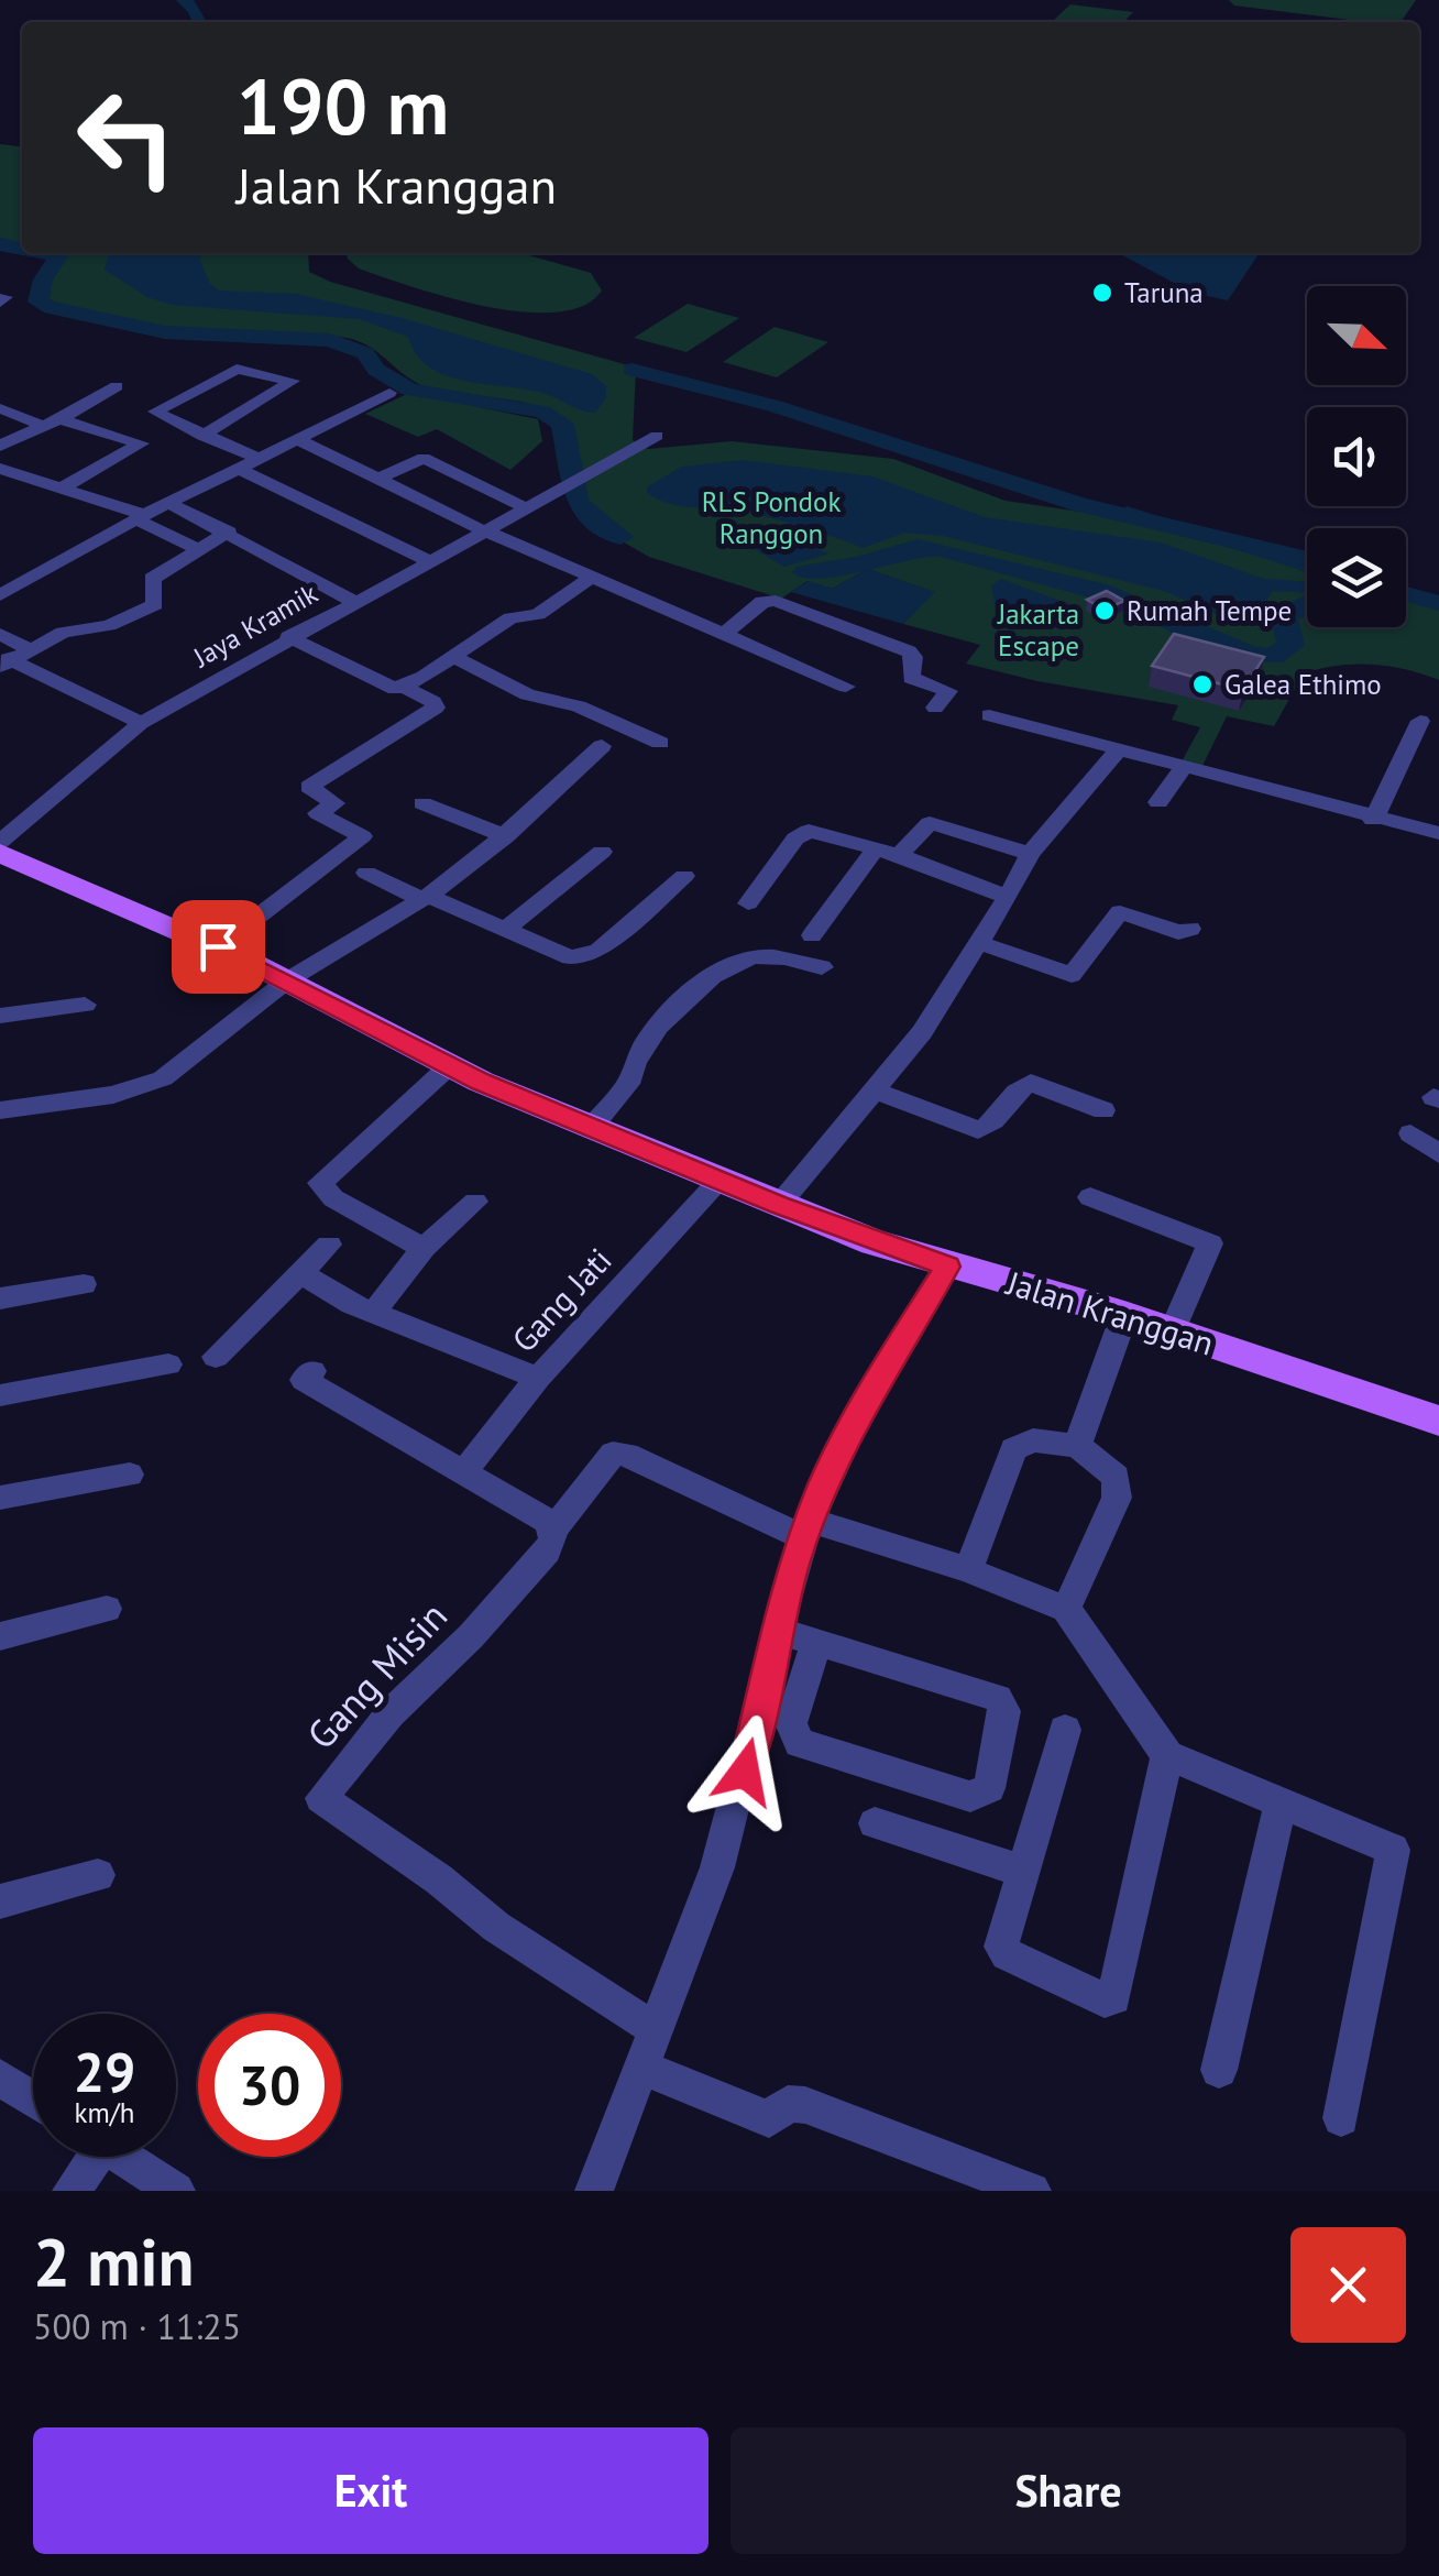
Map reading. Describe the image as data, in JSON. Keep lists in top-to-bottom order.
{
  "streets": {
    "main road": ["Jalan Kranggan"],
    "street": ["Jaya Kramik", "Gang Jati", "Gang Misin"]
  },
  "crossings": [
    ["Gang Jati", "Jalan Kranggan"]
  ],
  "parks": ["RLS Pondok Ranggon", "Jakarta Escape"],
  "places": ["Taruna", "Rumah Tempe", "Galea Ethimo"],
  "north": "bottom right",
  "page": {
    "turn": ["190 m", "Jalan Kranggan"],
    "speed": "29 km/h",
    "limit": "30",
    "heading": ["2 min", "500 m · 11:25"],
    "buttons": ["Exit", "Share"]
  }
}
